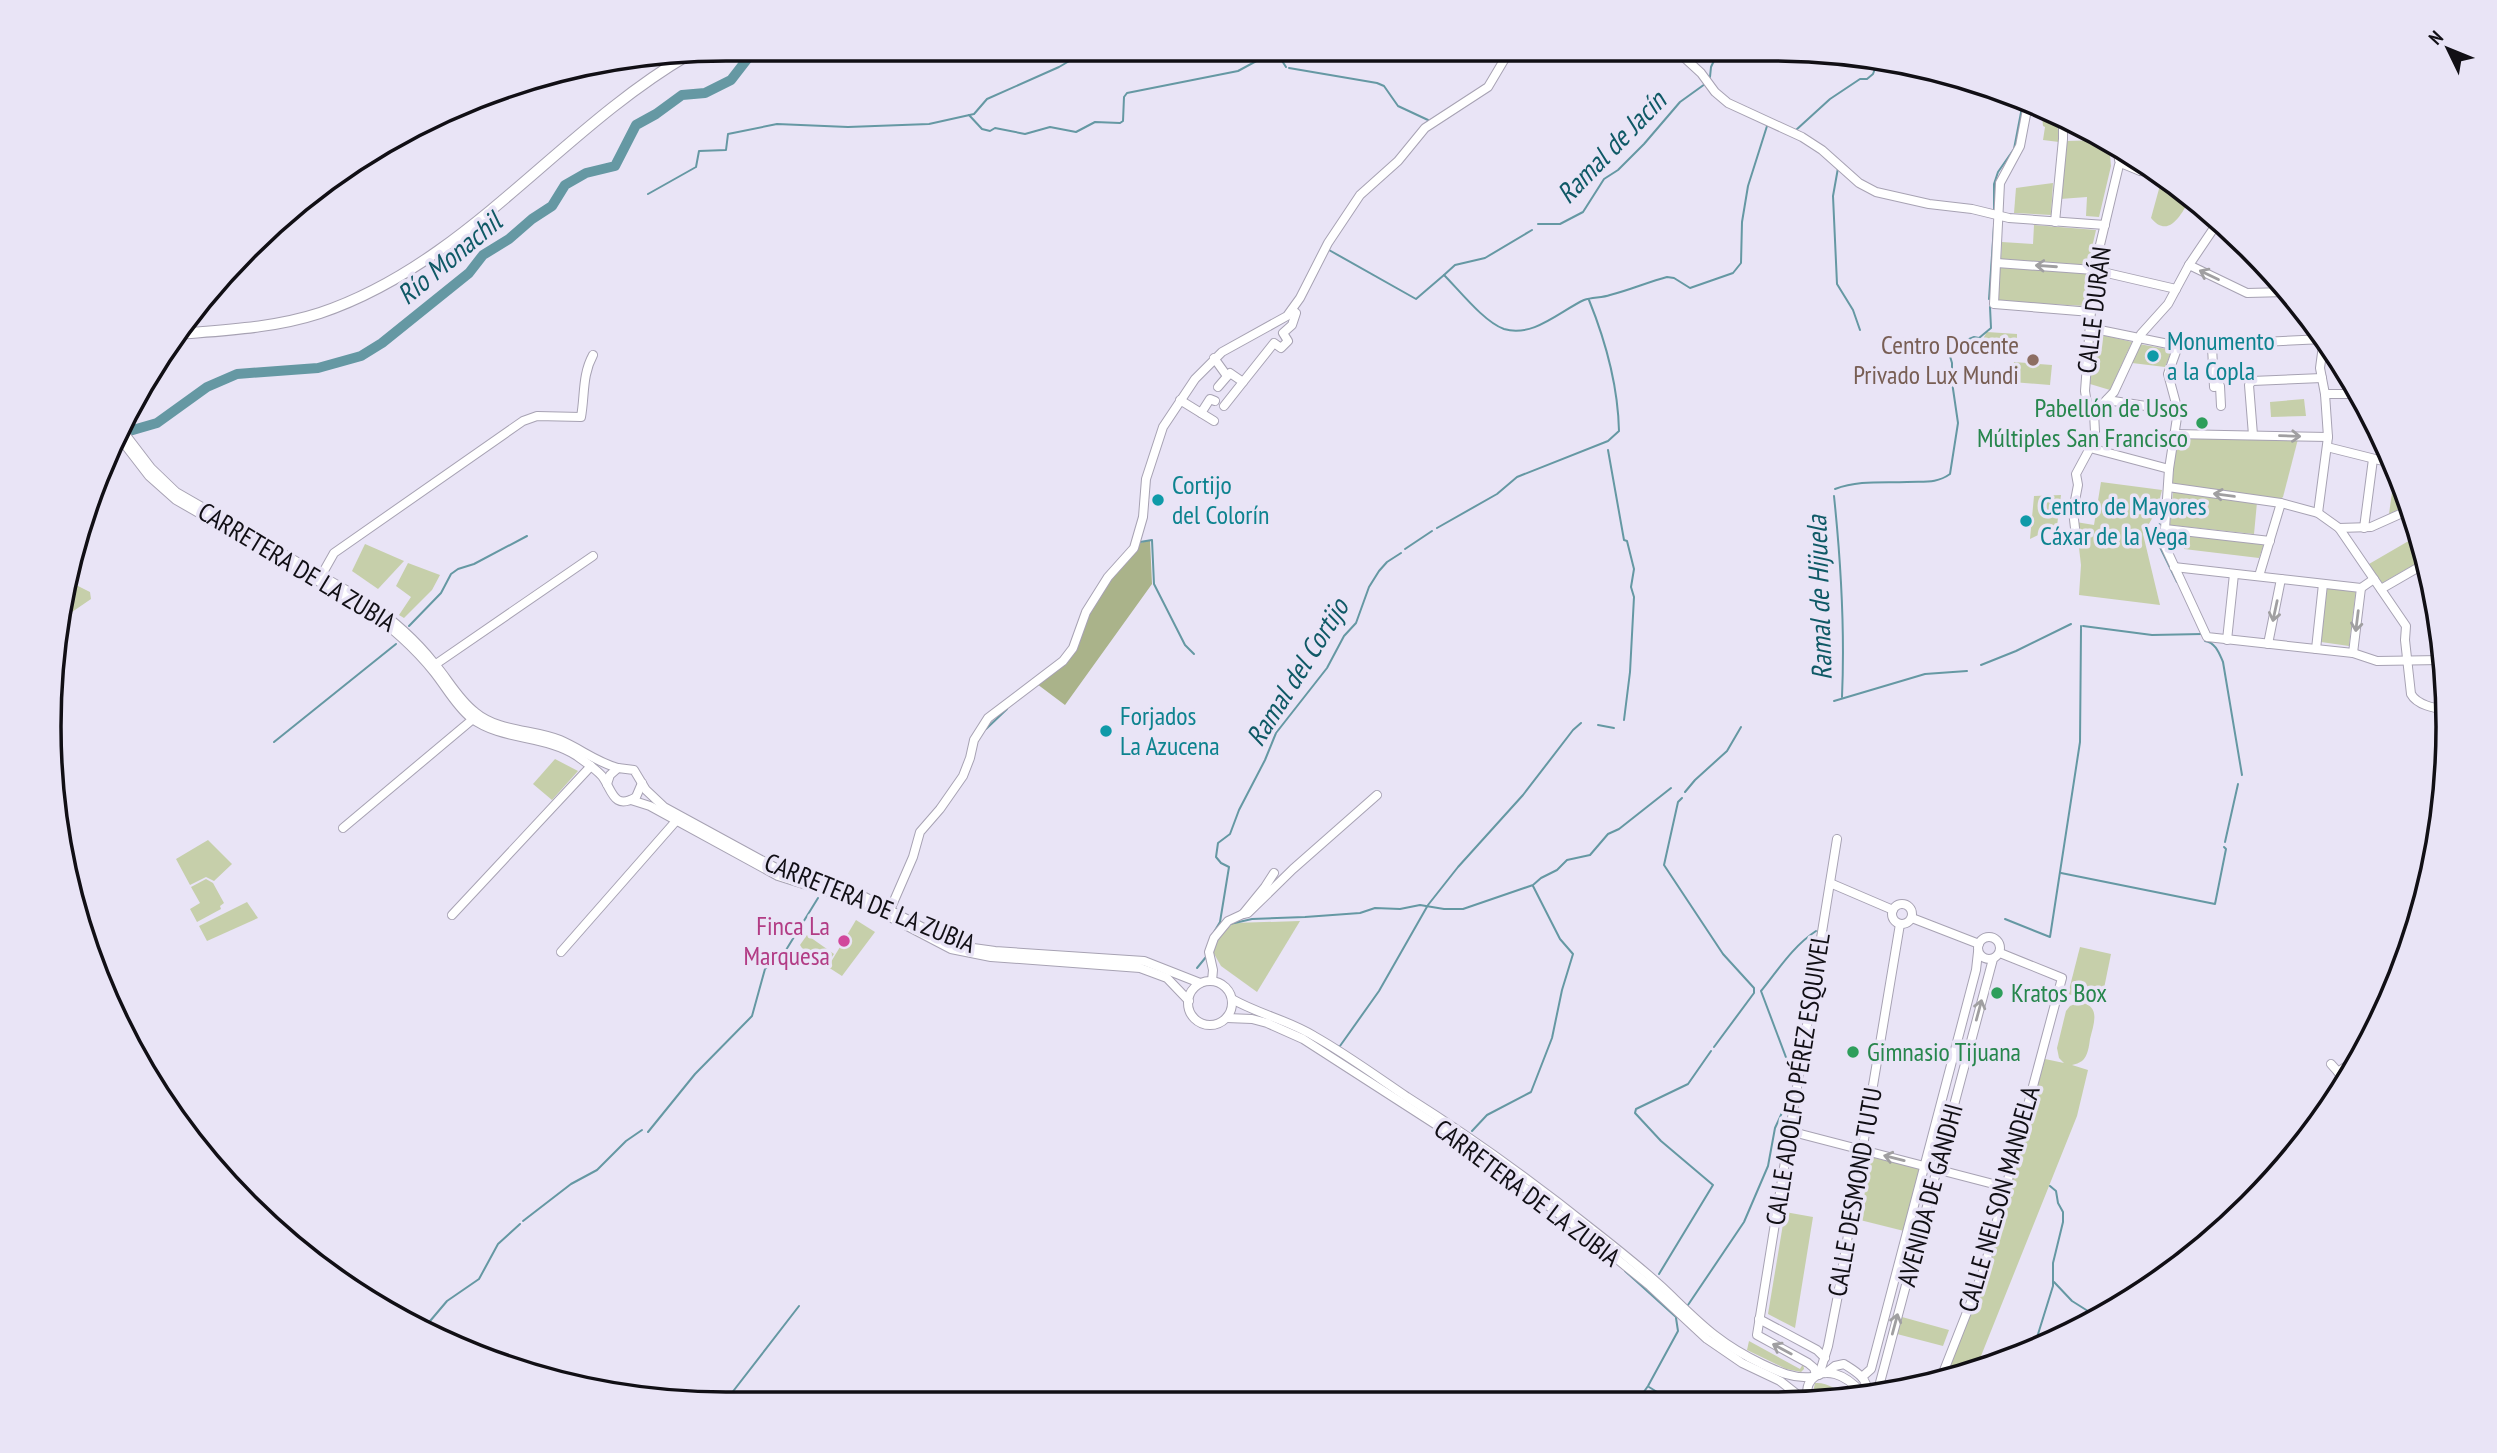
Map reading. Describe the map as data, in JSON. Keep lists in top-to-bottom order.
{
  "streets": {
    "street": [
      "CALLE DURÁN",
      "CARRETERA DE LA ZUBIA",
      "CALLE ADOLFO PÉREZ ESQUIVEL",
      "CALLE DESMOND TUTU",
      "AVENIDA DE GANDHI",
      "CALLE NELSON MANDELA"
    ]
  },
  "crossings": [
    ["CARRETERA DE LA ZUBIA", "CALLE DESMOND TUTU"],
    ["AVENIDA DE GANDHI", "CALLE NELSON MANDELA"]
  ],
  "water": [
    "Ramal de Jacín",
    "Río Monachil",
    "Ramal de Hijuela",
    "Ramal del Cortijo"
  ],
  "places": [
    "Monumento a la Copla",
    "Centro Docente Privado Lux Mundi",
    "Pabellón de Usos Múltiples San Francisco",
    "Cortijo del Colorín",
    "Centro de Mayores Cáxar de la Vega",
    "Forjados La Azucena",
    "Finca La Marquesa",
    "Kratos Box",
    "Gimnasio Tijuana"
  ],
  "north": "top left"
}
